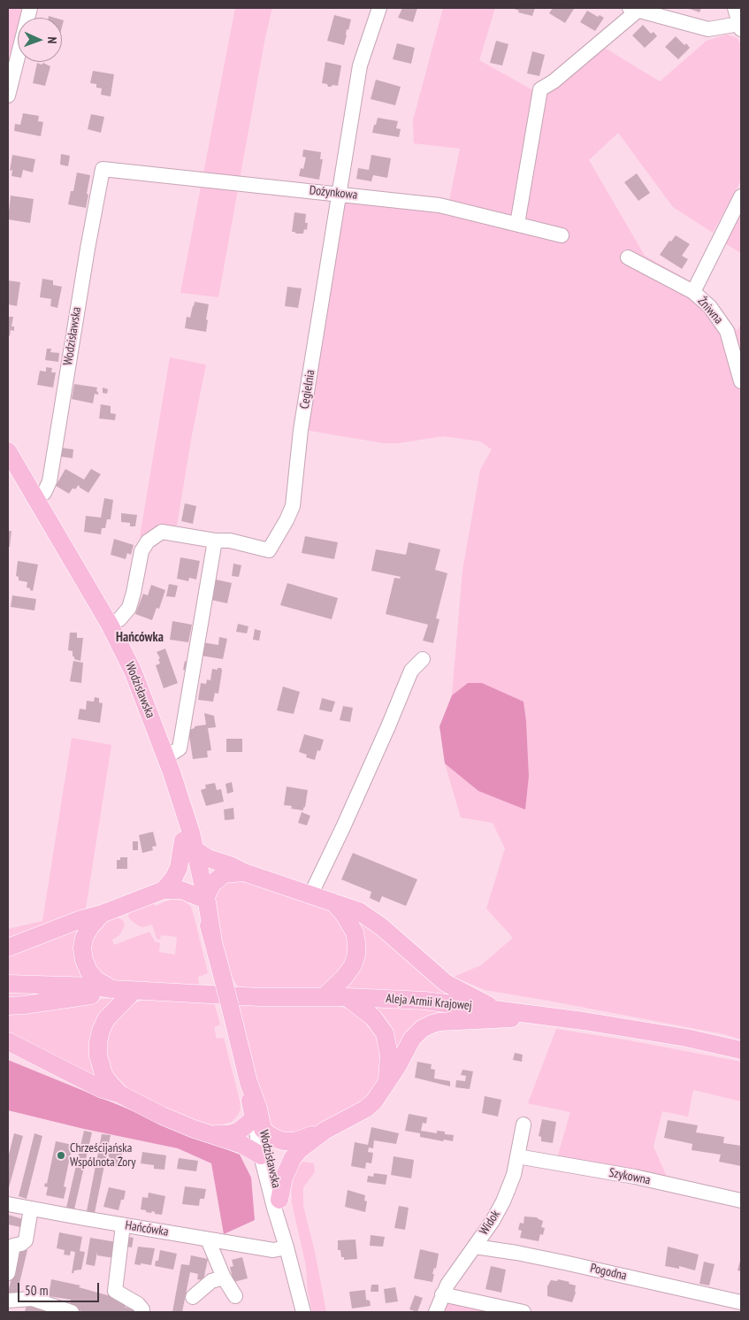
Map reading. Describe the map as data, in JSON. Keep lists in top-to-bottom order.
{
  "streets": {
    "main road": ["Wodzisławska", "Aleja Armii Krajowej"],
    "street": [
      "Dożynkowa",
      "Żniwna",
      "Cegielnia",
      "Szykowna",
      "Widok",
      "Hańcówka",
      "Pogodna"
    ]
  },
  "crossings": [
    ["Dożynkowa", "Wodzisławska"],
    ["Dożynkowa", "Cegielnia"],
    ["Wodzisławska", "Cegielnia"],
    ["Wodzisławska", "Hańcówka"],
    ["Szykowna", "Widok"],
    ["Widok", "Pogodna"]
  ],
  "districts": ["Hańcówka"],
  "places": ["Chrześcijańska Wspólnota Żory"],
  "scale_bar": "50 m",
  "north": "right"
}
